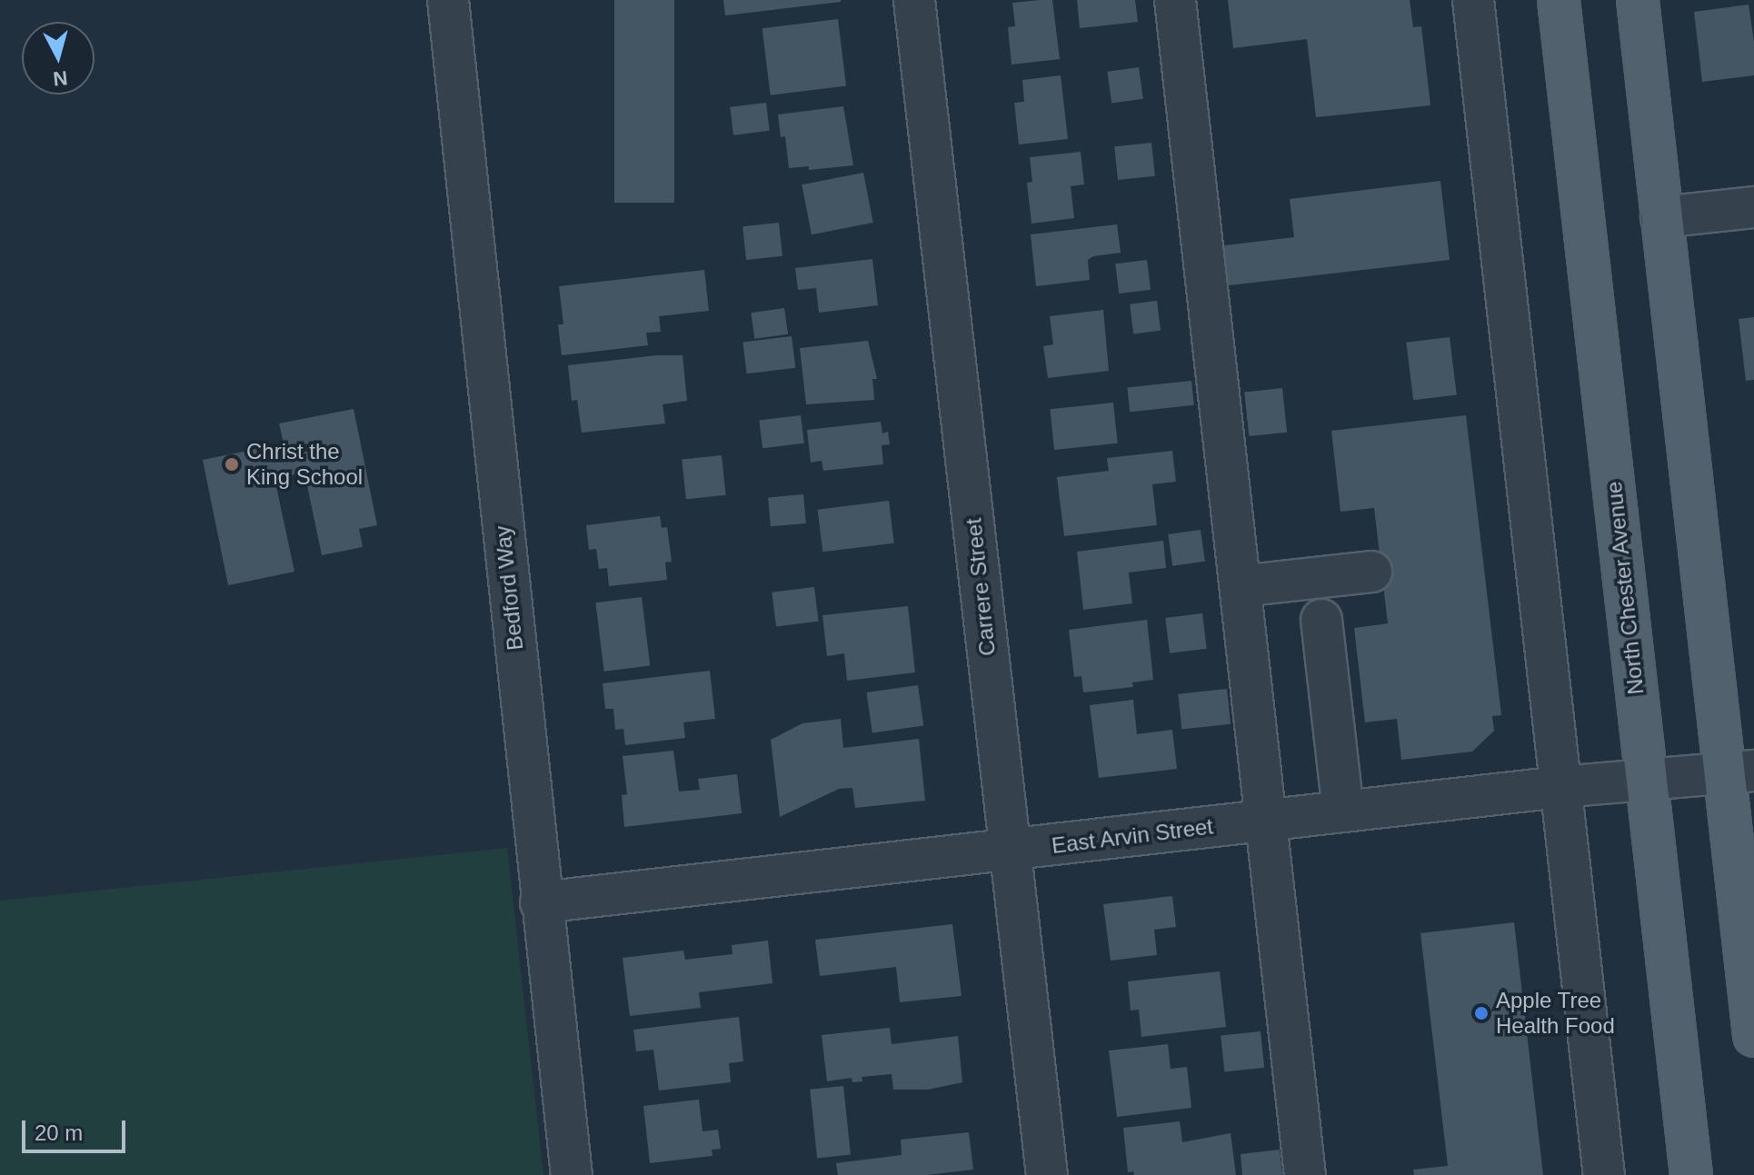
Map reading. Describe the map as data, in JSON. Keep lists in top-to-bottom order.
{
  "streets": {
    "main road": ["North Chester Avenue"],
    "street": ["Carrere Street", "Bedford Way", "East Arvin Street"]
  },
  "crossings": [
    ["Carrere Street", "East Arvin Street"],
    ["Bedford Way", "East Arvin Street"],
    ["North Chester Avenue", "East Arvin Street"]
  ],
  "places": ["Christ the King School", "Apple Tree Health Food"],
  "scale_bar": "20 m",
  "north": "bottom"
}
